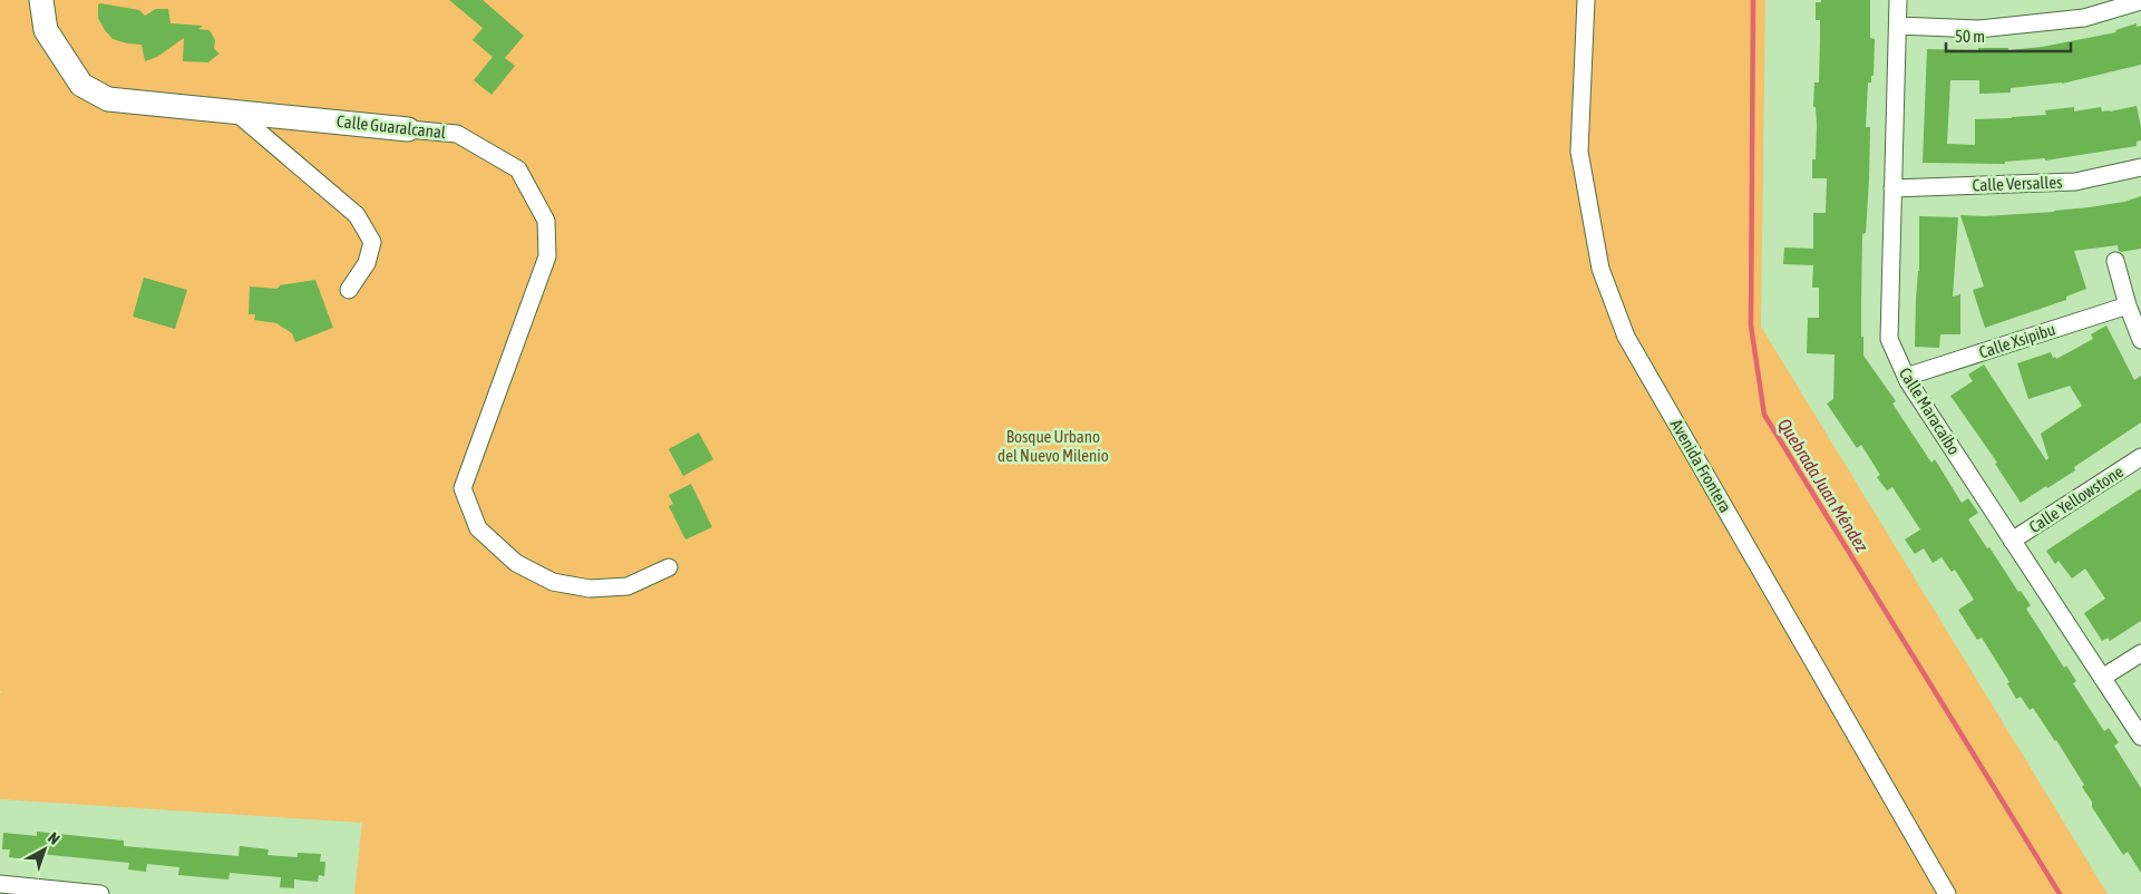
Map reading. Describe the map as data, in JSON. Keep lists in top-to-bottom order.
{
  "streets": {
    "street": [
      "Calle Guaralcanal",
      "Calle Versalles",
      "Calle Xsipibu",
      "Calle Maracaibo",
      "Avenida Frontera",
      "Calle Yellowstone"
    ]
  },
  "crossings": [
    ["Calle Versalles", "Calle Maracaibo"],
    ["Calle Xsipibu", "Calle Maracaibo"],
    ["Calle Maracaibo", "Calle Yellowstone"]
  ],
  "water": ["Quebrada Juan Méndez"],
  "parks": ["Bosque Urbano del Nuevo Milenio"],
  "scale_bar": "50 m",
  "north": "top right"
}
